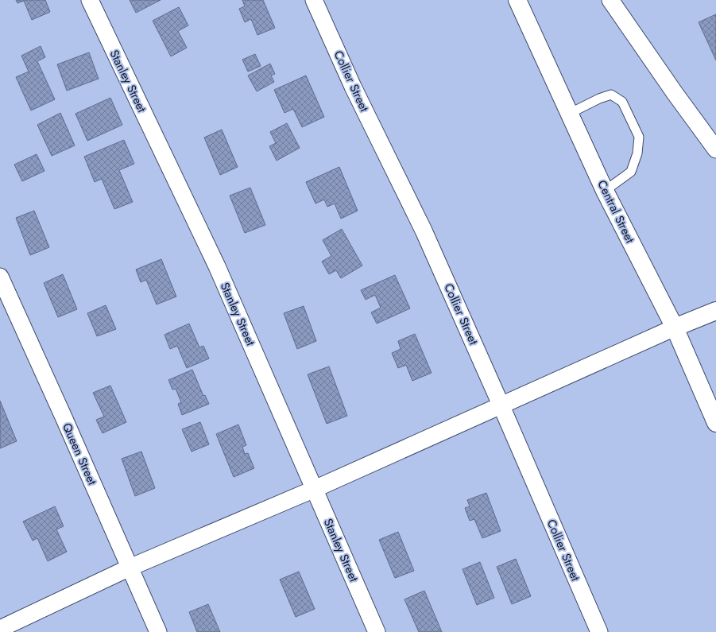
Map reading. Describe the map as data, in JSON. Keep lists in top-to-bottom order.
{
  "streets": {
    "main road": ["Central Street"],
    "street": ["Stanley Street", "Collier Street", "Queen Street"]
  }
}
